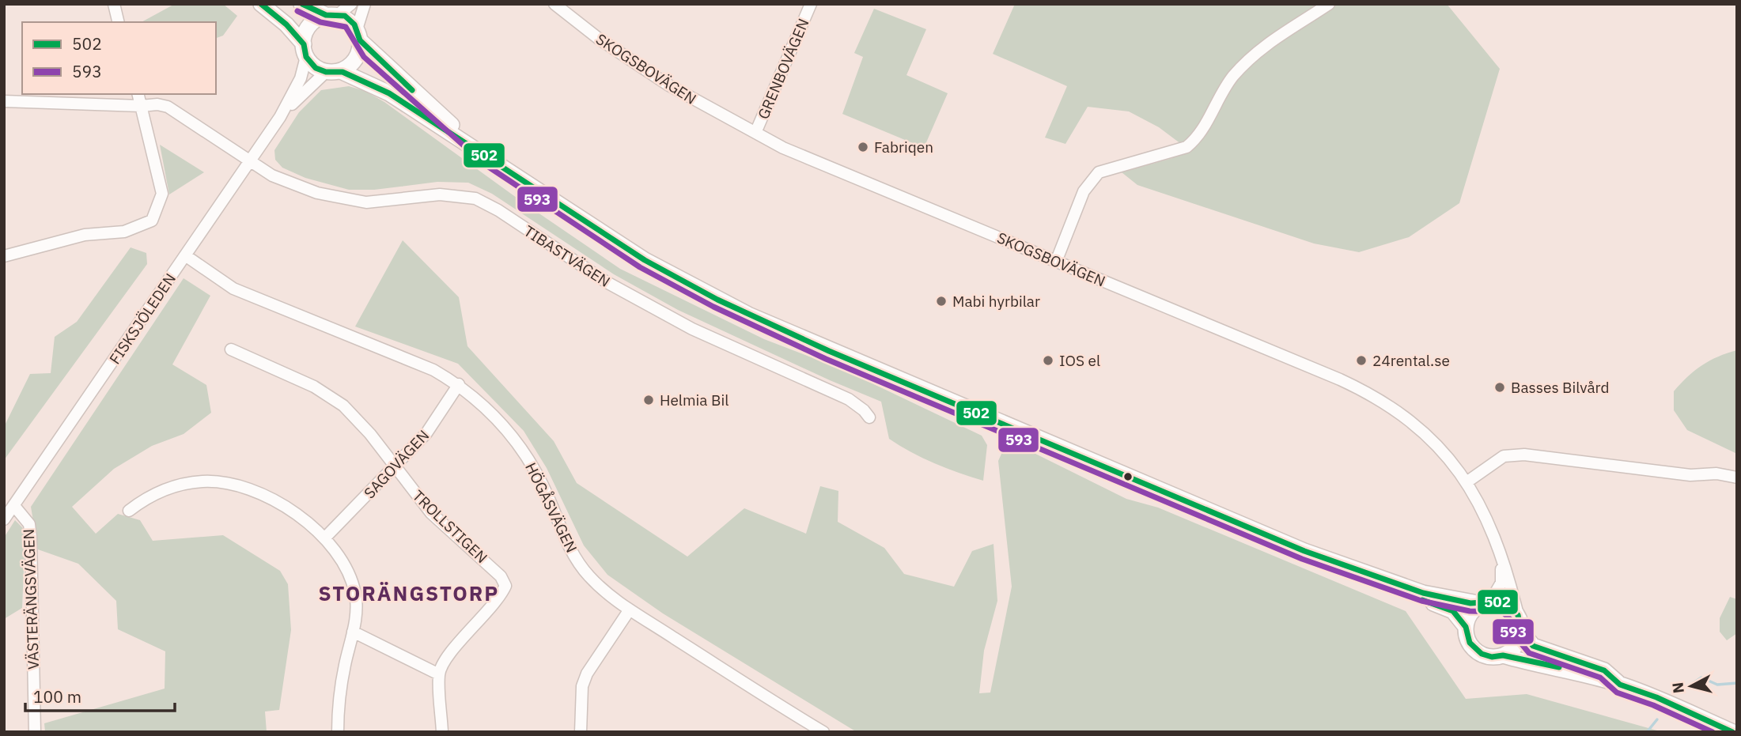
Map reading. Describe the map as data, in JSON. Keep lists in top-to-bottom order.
{
  "streets": {
    "street": [
      "SKOGSBOVÄGEN",
      "GRENBOVÄGEN",
      "TIBASTVÄGEN",
      "FISKSJÖLEDEN",
      "SAGOVÄGEN",
      "HÖGÅSVÄGEN",
      "TROLLSTIGEN",
      "VÄSTERÄNGSVÄGEN"
    ]
  },
  "crossings": [
    ["SKOGSBOVÄGEN", "GRENBOVÄGEN"],
    ["TIBASTVÄGEN", "FISKSJÖLEDEN"],
    ["FISKSJÖLEDEN", "HÖGÅSVÄGEN"],
    ["FISKSJÖLEDEN", "VÄSTERÄNGSVÄGEN"],
    ["SAGOVÄGEN", "HÖGÅSVÄGEN"],
    ["SAGOVÄGEN", "TROLLSTIGEN"]
  ],
  "districts": ["STORÄNGSTORP"],
  "places": [
    "Fabriqen",
    "Mabi hyrbilar",
    "IOS el",
    "24rental.se",
    "Basses Bilvård",
    "Helmia Bil"
  ],
  "lines": ["transit line 502", "transit line 593"],
  "legend": ["502", "593"],
  "scale_bar": "100 m",
  "north": "left"
}
